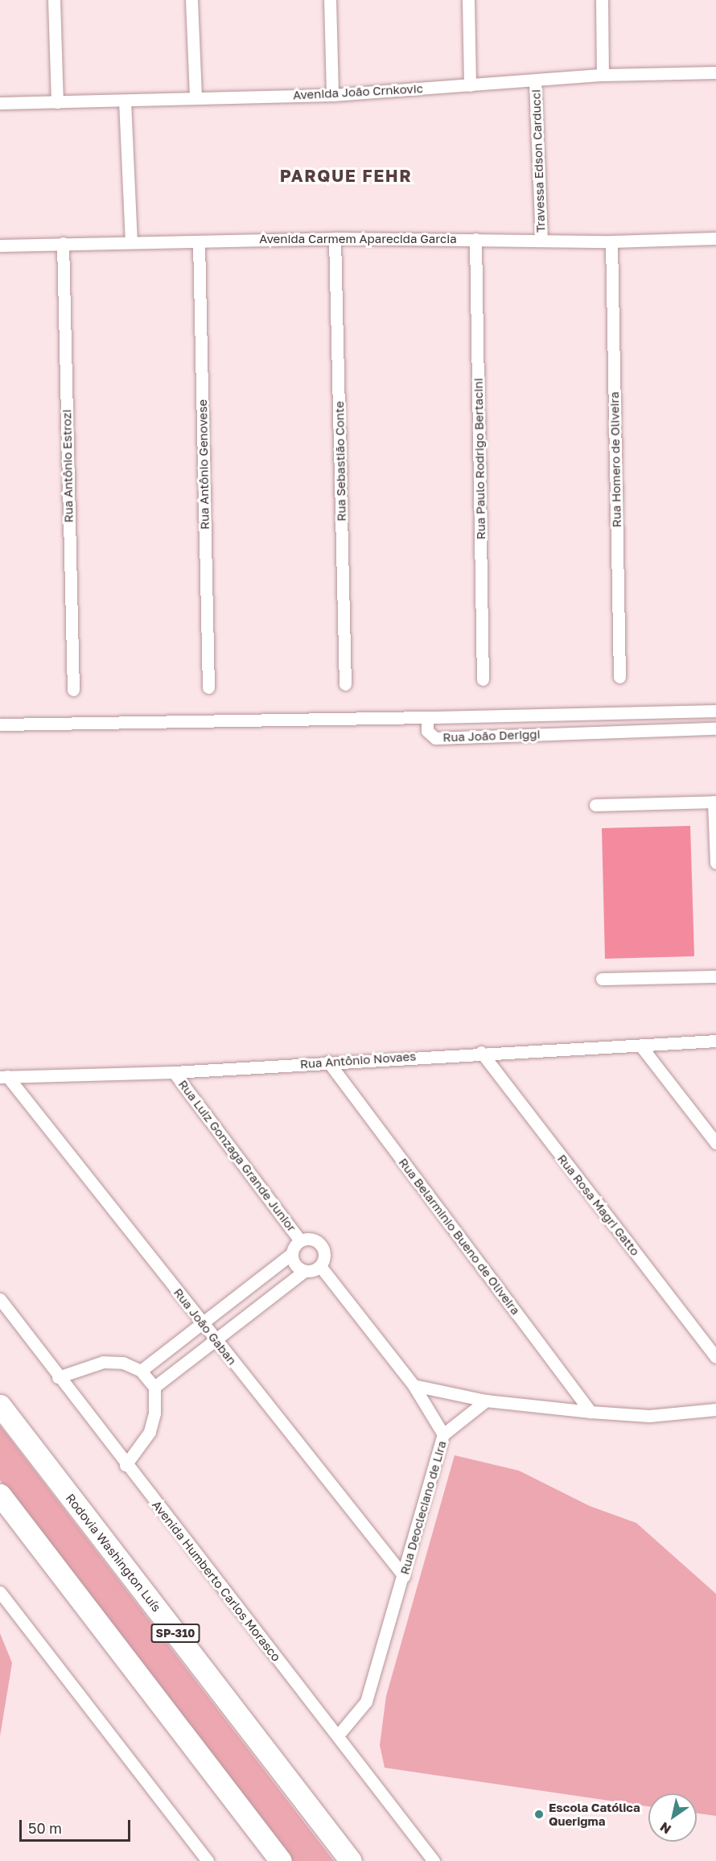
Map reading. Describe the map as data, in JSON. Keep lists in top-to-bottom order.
{
  "streets": {
    "highway": ["Rodovia Washington Luís", "SP-310"],
    "street": [
      "Avenida João Crnkovic",
      "Travessa Edson Carducci",
      "Avenida Carmem Aparecida Garcia",
      "Rua Paulo Rodrigo Bertacini",
      "Rua Homero de Oliveira",
      "Rua Sebastião Conte",
      "Rua Antônio Genovese",
      "Rua Antônio Estrozi",
      "Rua João Deriggi",
      "Rua Antônio Novaes",
      "Rua Luiz Gonzaga Grande Junior",
      "Rua Rosa Magri Gatto",
      "Rua Belarminio Bueno de Oliveira",
      "Rua João Gaban",
      "Rua Deocleciano de Lira",
      "Avenida Humberto Carlos Morasco"
    ]
  },
  "crossings": [
    ["Avenida João Crnkovic", "Travessa Edson Carducci"],
    ["Travessa Edson Carducci", "Avenida Carmem Aparecida Garcia"],
    ["Avenida Carmem Aparecida Garcia", "Rua Paulo Rodrigo Bertacini"],
    ["Avenida Carmem Aparecida Garcia", "Rua Homero de Oliveira"],
    ["Avenida Carmem Aparecida Garcia", "Rua Sebastião Conte"],
    ["Avenida Carmem Aparecida Garcia", "Rua Antônio Genovese"],
    ["Avenida Carmem Aparecida Garcia", "Rua Antônio Estrozi"],
    ["Rua Antônio Novaes", "Rua Luiz Gonzaga Grande Junior"],
    ["Rua Antônio Novaes", "Rua Rosa Magri Gatto"],
    ["Rua Antônio Novaes", "Rua Belarminio Bueno de Oliveira"],
    ["Rua Antônio Novaes", "Rua João Gaban"],
    ["Rua João Gaban", "Rua Deocleciano de Lira"],
    ["Rua Deocleciano de Lira", "Avenida Humberto Carlos Morasco"]
  ],
  "districts": ["PARQUE FEHR"],
  "places": ["Escola Católica Querigma"],
  "scale_bar": "50 m",
  "north": "bottom left"
}
